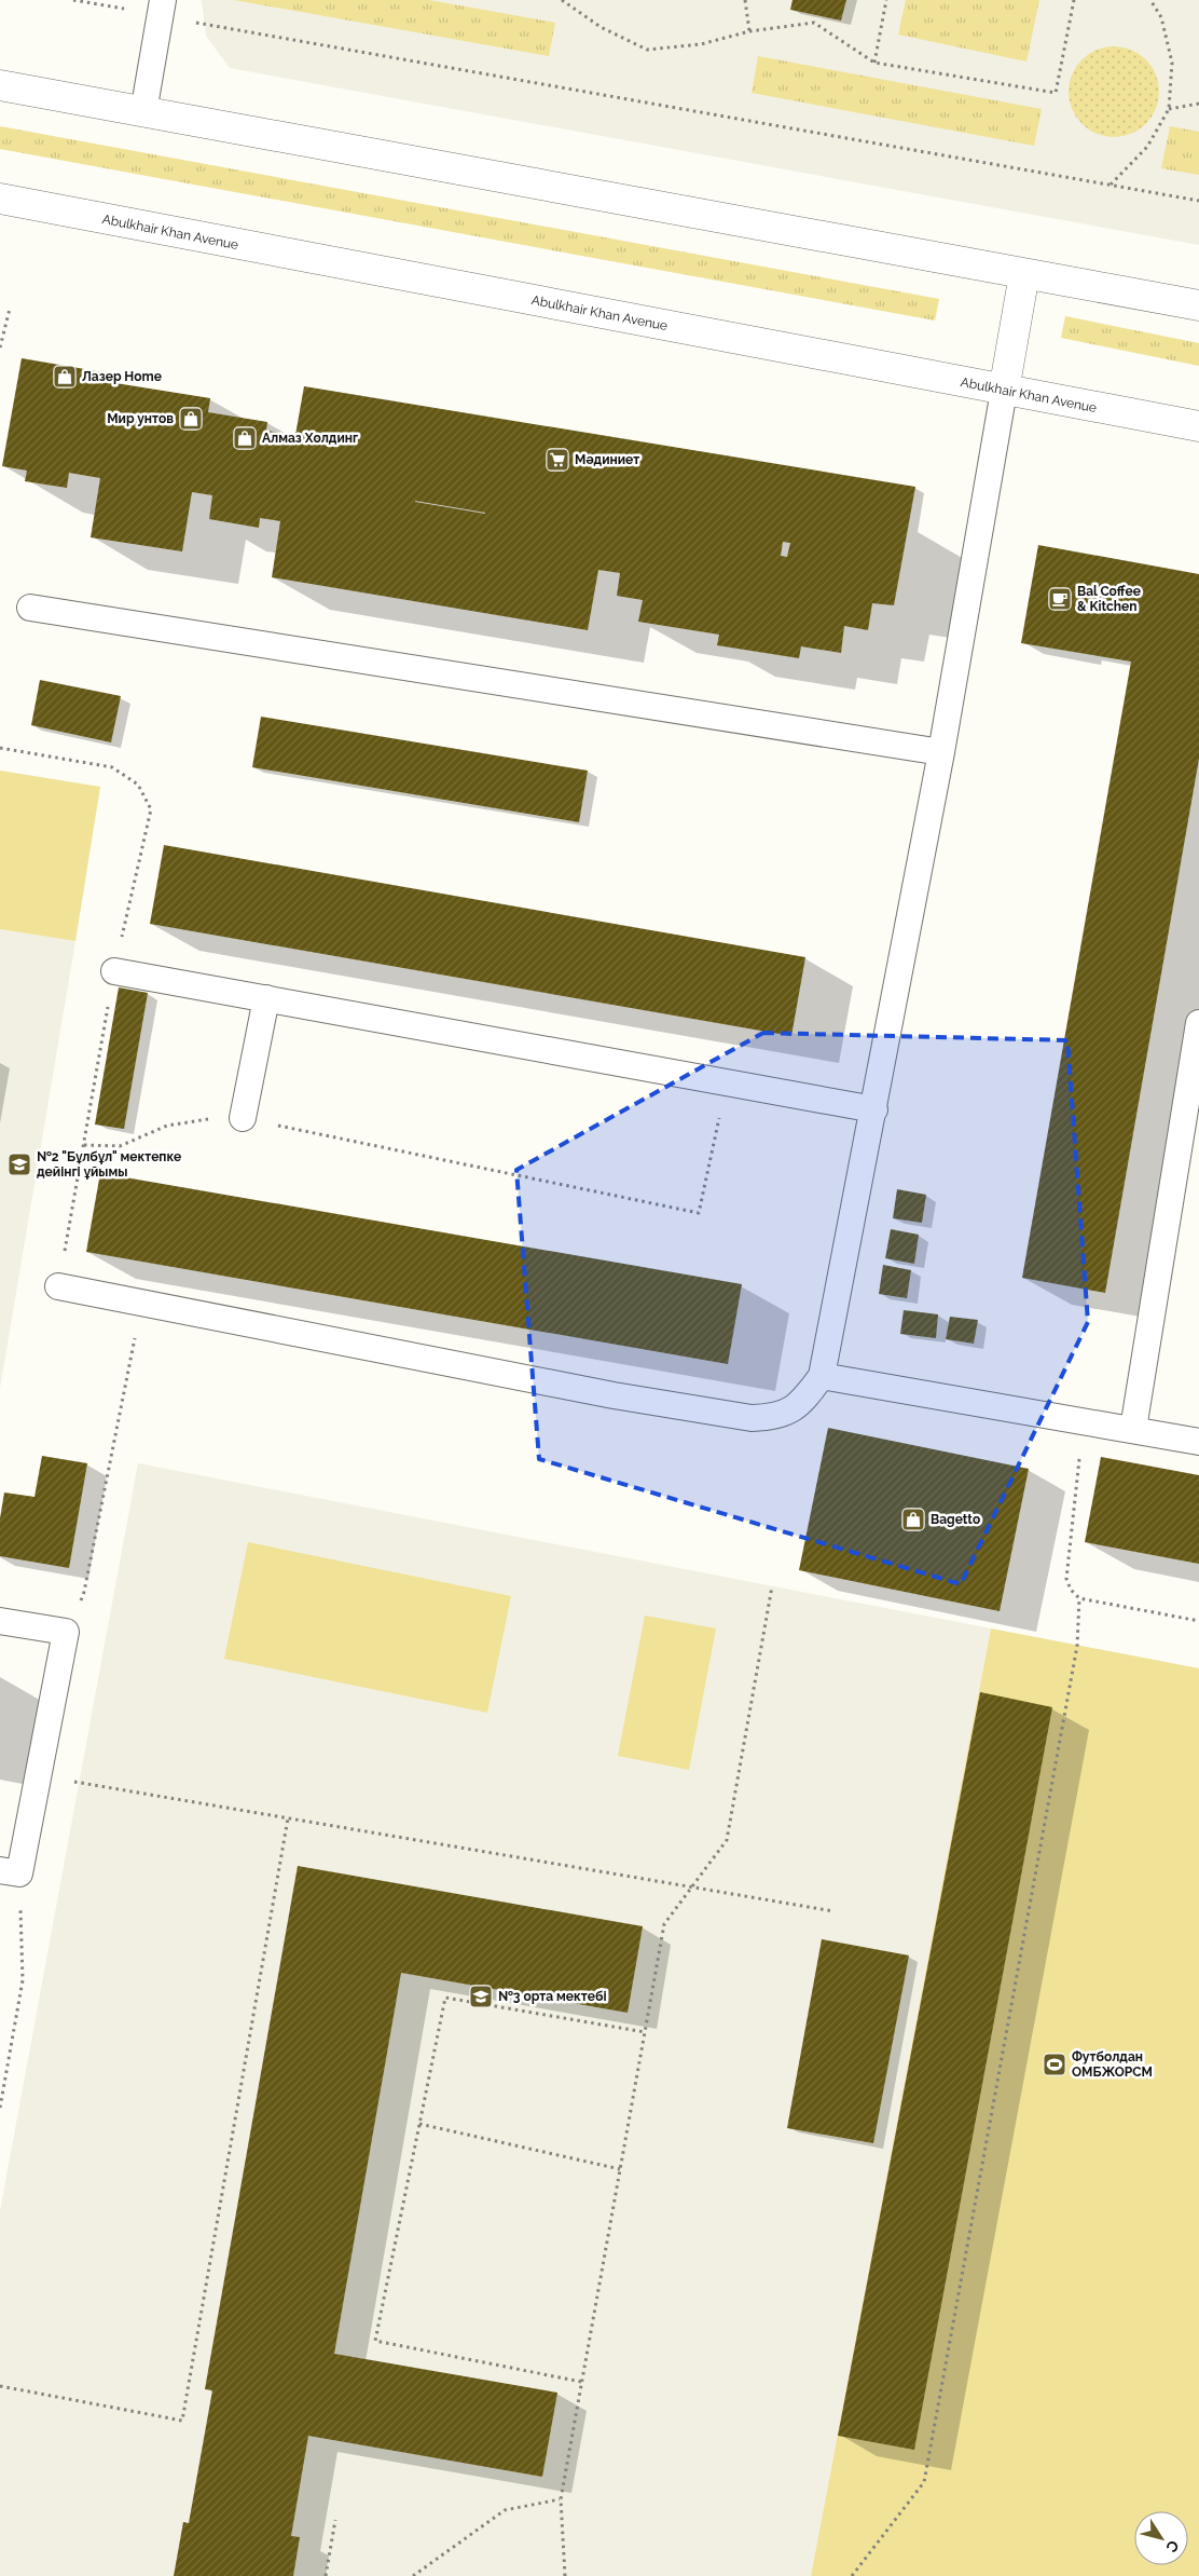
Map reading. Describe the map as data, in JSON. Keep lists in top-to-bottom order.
{
  "streets": {
    "main road": ["Abulkhair Khan Avenue"]
  },
  "places": {
    "shop": [
      "Лазер Home",
      "Мир унтов",
      "Алмаз Холдинг",
      "Bagetto"
    ],
    "supermarket": ["Мәдиниет"],
    "cafe": ["Bal Coffee & Kitchen"],
    "school or university": ["№2 \"Бұлбұл\" мектепке дейінгі ұйымы", "№3 орта мектебі"],
    "sports": ["Футболдан ОМБЖОРСМ"]
  },
  "north": "bottom right"
}
